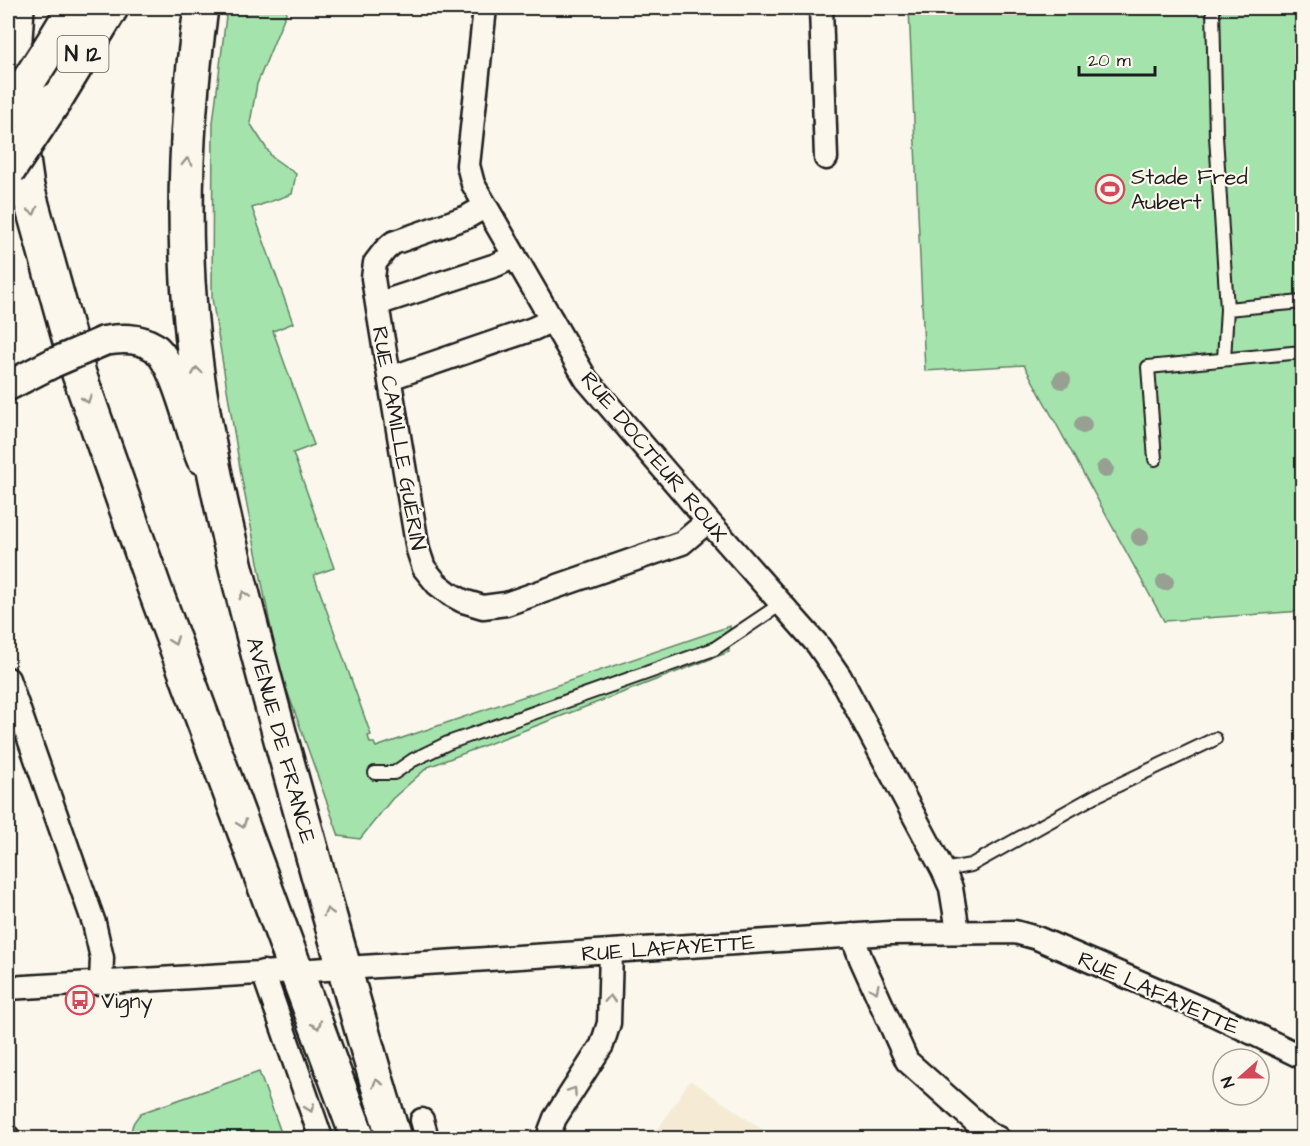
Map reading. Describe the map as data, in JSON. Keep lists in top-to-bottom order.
{
  "streets": {
    "main road": ["N 12", "AVENUE DE FRANCE"],
    "street": ["RUE CAMILLE GUÉRIN", "RUE DOCTEUR ROUX", "RUE LAFAYETTE"]
  },
  "crossings": [
    ["RUE CAMILLE GUÉRIN", "RUE DOCTEUR ROUX"],
    ["RUE DOCTEUR ROUX", "RUE LAFAYETTE"],
    ["AVENUE DE FRANCE", "RUE LAFAYETTE"]
  ],
  "places": {
    "sports": ["Stade Fred Aubert"],
    "bus stop": ["Vigny"]
  },
  "scale_bar": "20 m",
  "north": "left"
}
